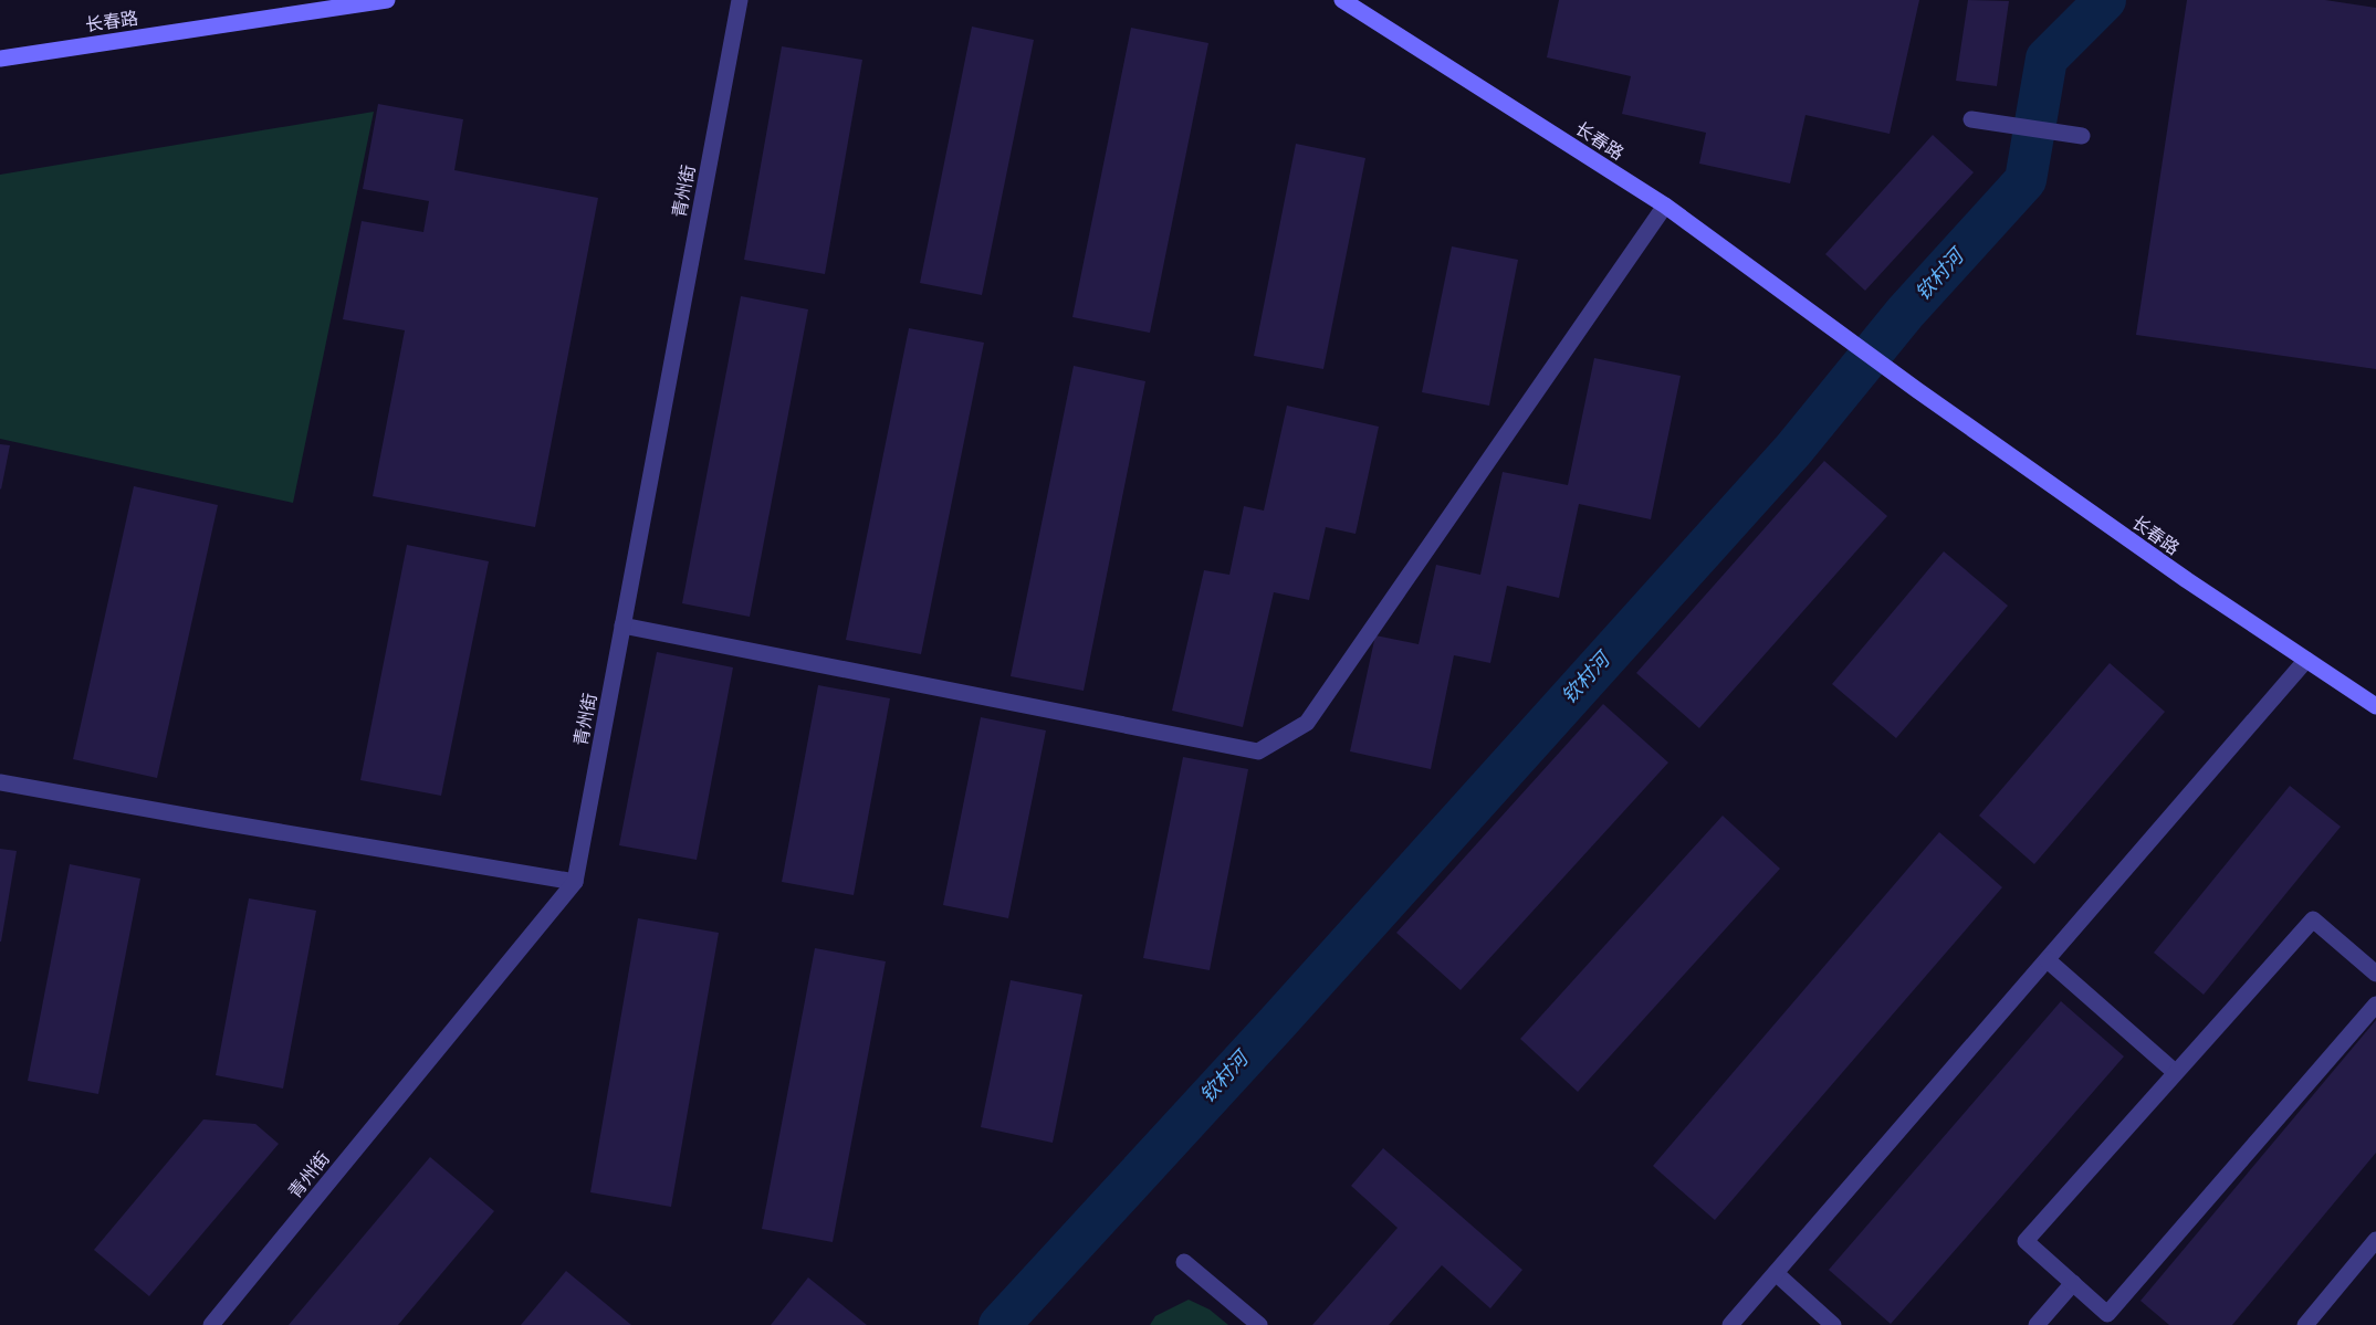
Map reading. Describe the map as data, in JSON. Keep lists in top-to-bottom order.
{
  "streets": {
    "street": ["长春路", "青州街"]
  },
  "water": ["钦村河"]
}
